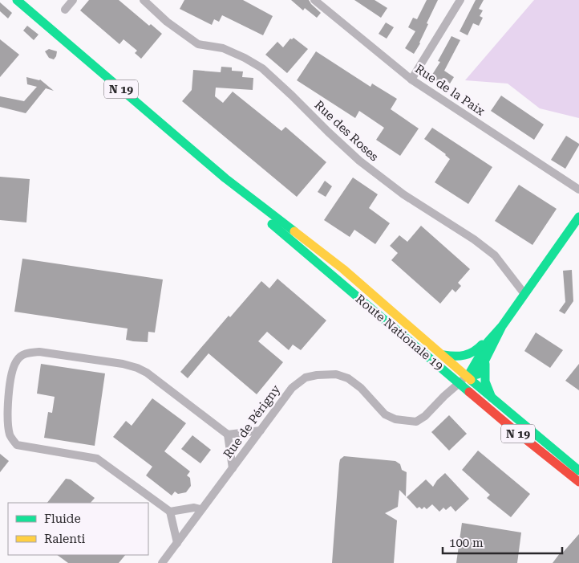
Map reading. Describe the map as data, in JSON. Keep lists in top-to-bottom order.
{
  "streets": {
    "main road": ["N 19", "Route Nationale 19"],
    "street": ["Rue de la Paix", "Rue des Roses", "Rue de Périgny"]
  },
  "crossings": [
    ["Route Nationale 19", "Rue de Périgny"]
  ],
  "legend": ["Fluide", "Ralenti"],
  "scale_bar": "100 m"
}
